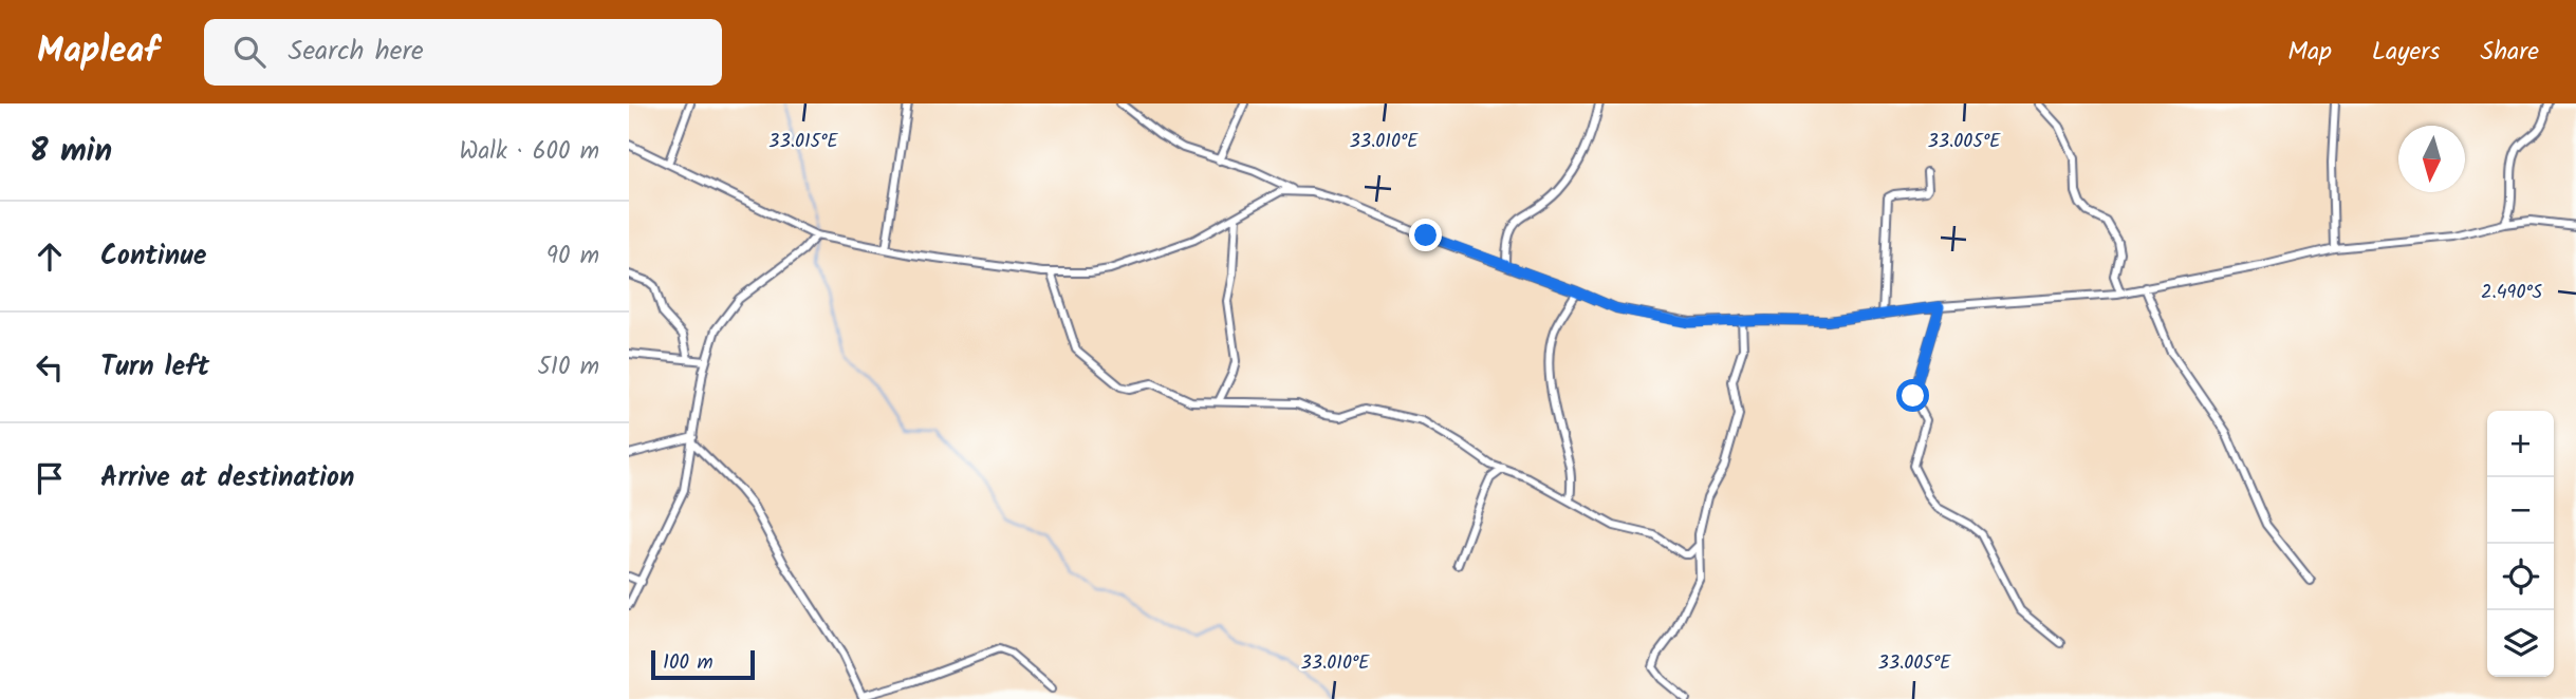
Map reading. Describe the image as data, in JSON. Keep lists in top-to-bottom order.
{
  "scale_bar": "100 m",
  "north": "bottom",
  "page": {
    "header": "Mapleaf",
    "search": "Search here",
    "nav": ["Map", "Layers", "Share"],
    "heading": ["8 min", "Walk · 600 m"],
    "list": [
      ["Continue", "90 m"],
      ["Turn left", "510 m"],
      "Arrive at destination"
    ],
    "map_buttons": ["+", "−"],
    "scale": "100 m"
  },
  "coordinates": [
    "33.015°E",
    "33.010°E",
    "33.005°E",
    "2.490°S"
  ]
}
